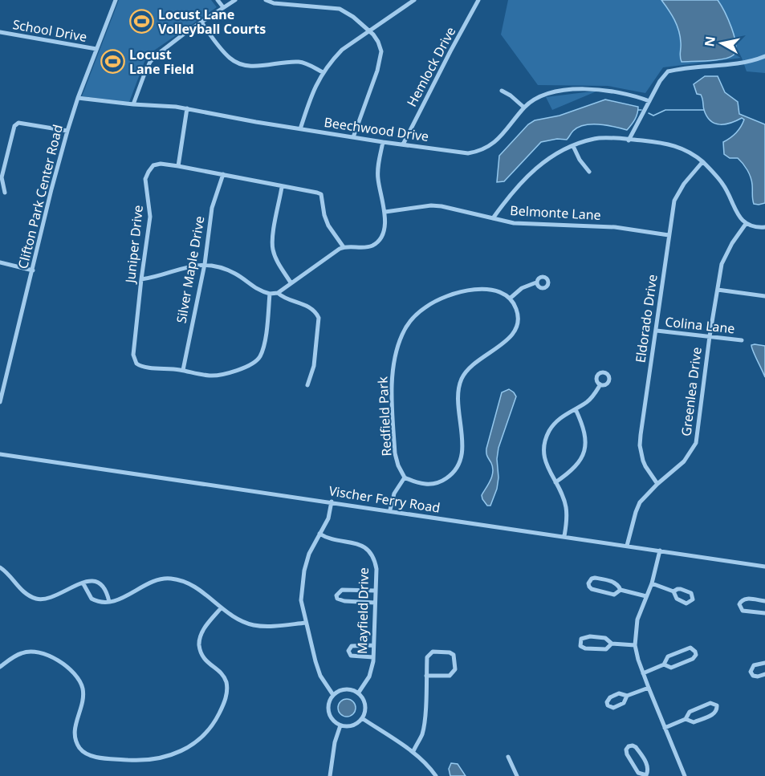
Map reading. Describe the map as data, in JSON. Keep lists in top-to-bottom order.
{
  "streets": {
    "street": [
      "School Drive",
      "Hemlock Drive",
      "Beechwood Drive",
      "Clifton Park Center Road",
      "Belmonte Lane",
      "Juniper Drive",
      "Silver Maple Drive",
      "Eldorado Drive",
      "Colina Lane",
      "Greenlea Drive",
      "Redfield Park",
      "Vischer Ferry Road",
      "Mayfield Drive"
    ]
  },
  "crossings": [
    ["School Drive", "Clifton Park Center Road"],
    ["Hemlock Drive", "Beechwood Drive"],
    ["Beechwood Drive", "Clifton Park Center Road"],
    ["Belmonte Lane", "Eldorado Drive"],
    ["Juniper Drive", "Silver Maple Drive"],
    ["Eldorado Drive", "Colina Lane"],
    ["Eldorado Drive", "Greenlea Drive"],
    ["Colina Lane", "Greenlea Drive"],
    ["Greenlea Drive", "Vischer Ferry Road"]
  ],
  "places": {
    "sports": ["Locust Lane Volleyball Courts", "Locust Lane Field"]
  },
  "north": "left"
}
